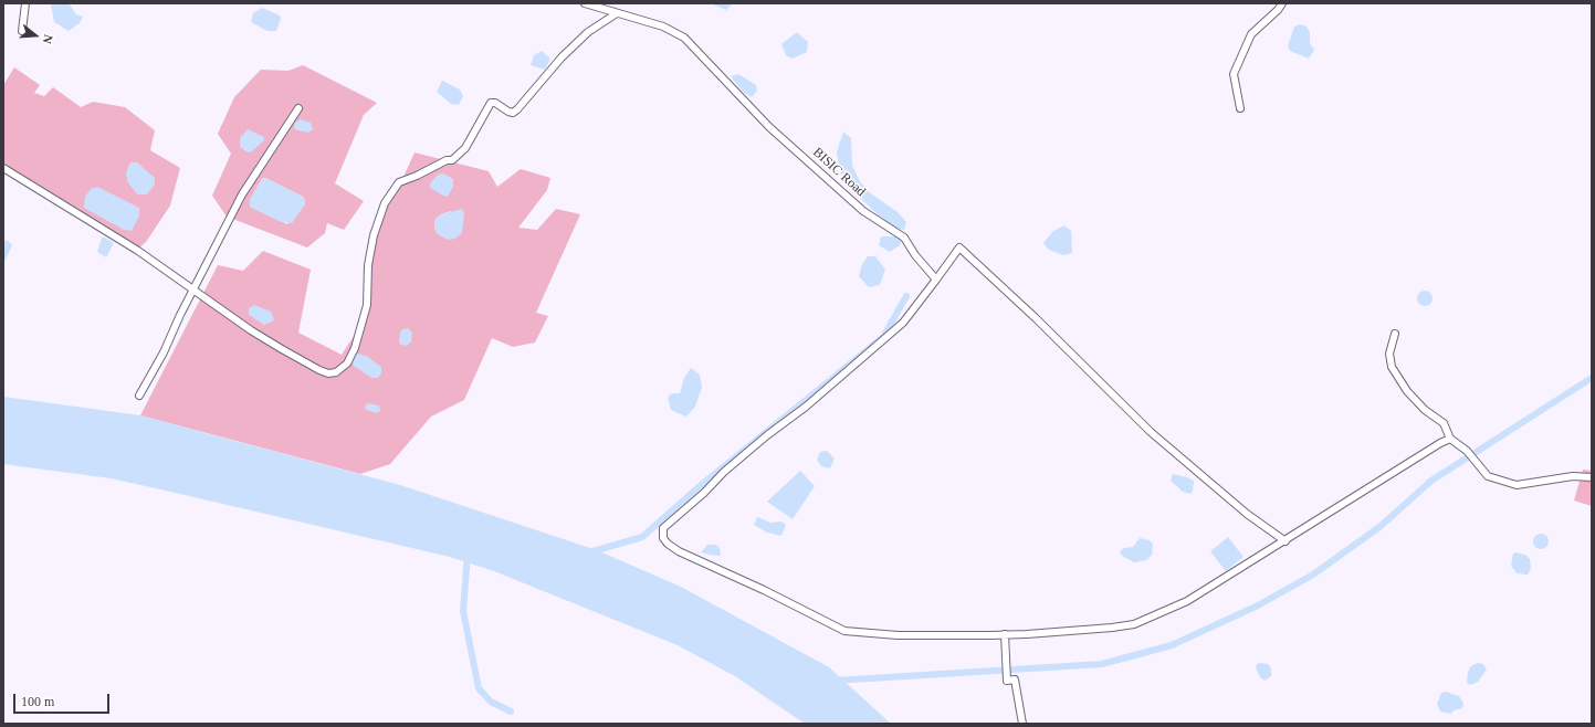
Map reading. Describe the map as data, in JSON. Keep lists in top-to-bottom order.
{
  "streets": {
    "street": ["BISIC Road"]
  },
  "scale_bar": "100 m",
  "north": "right"
}
